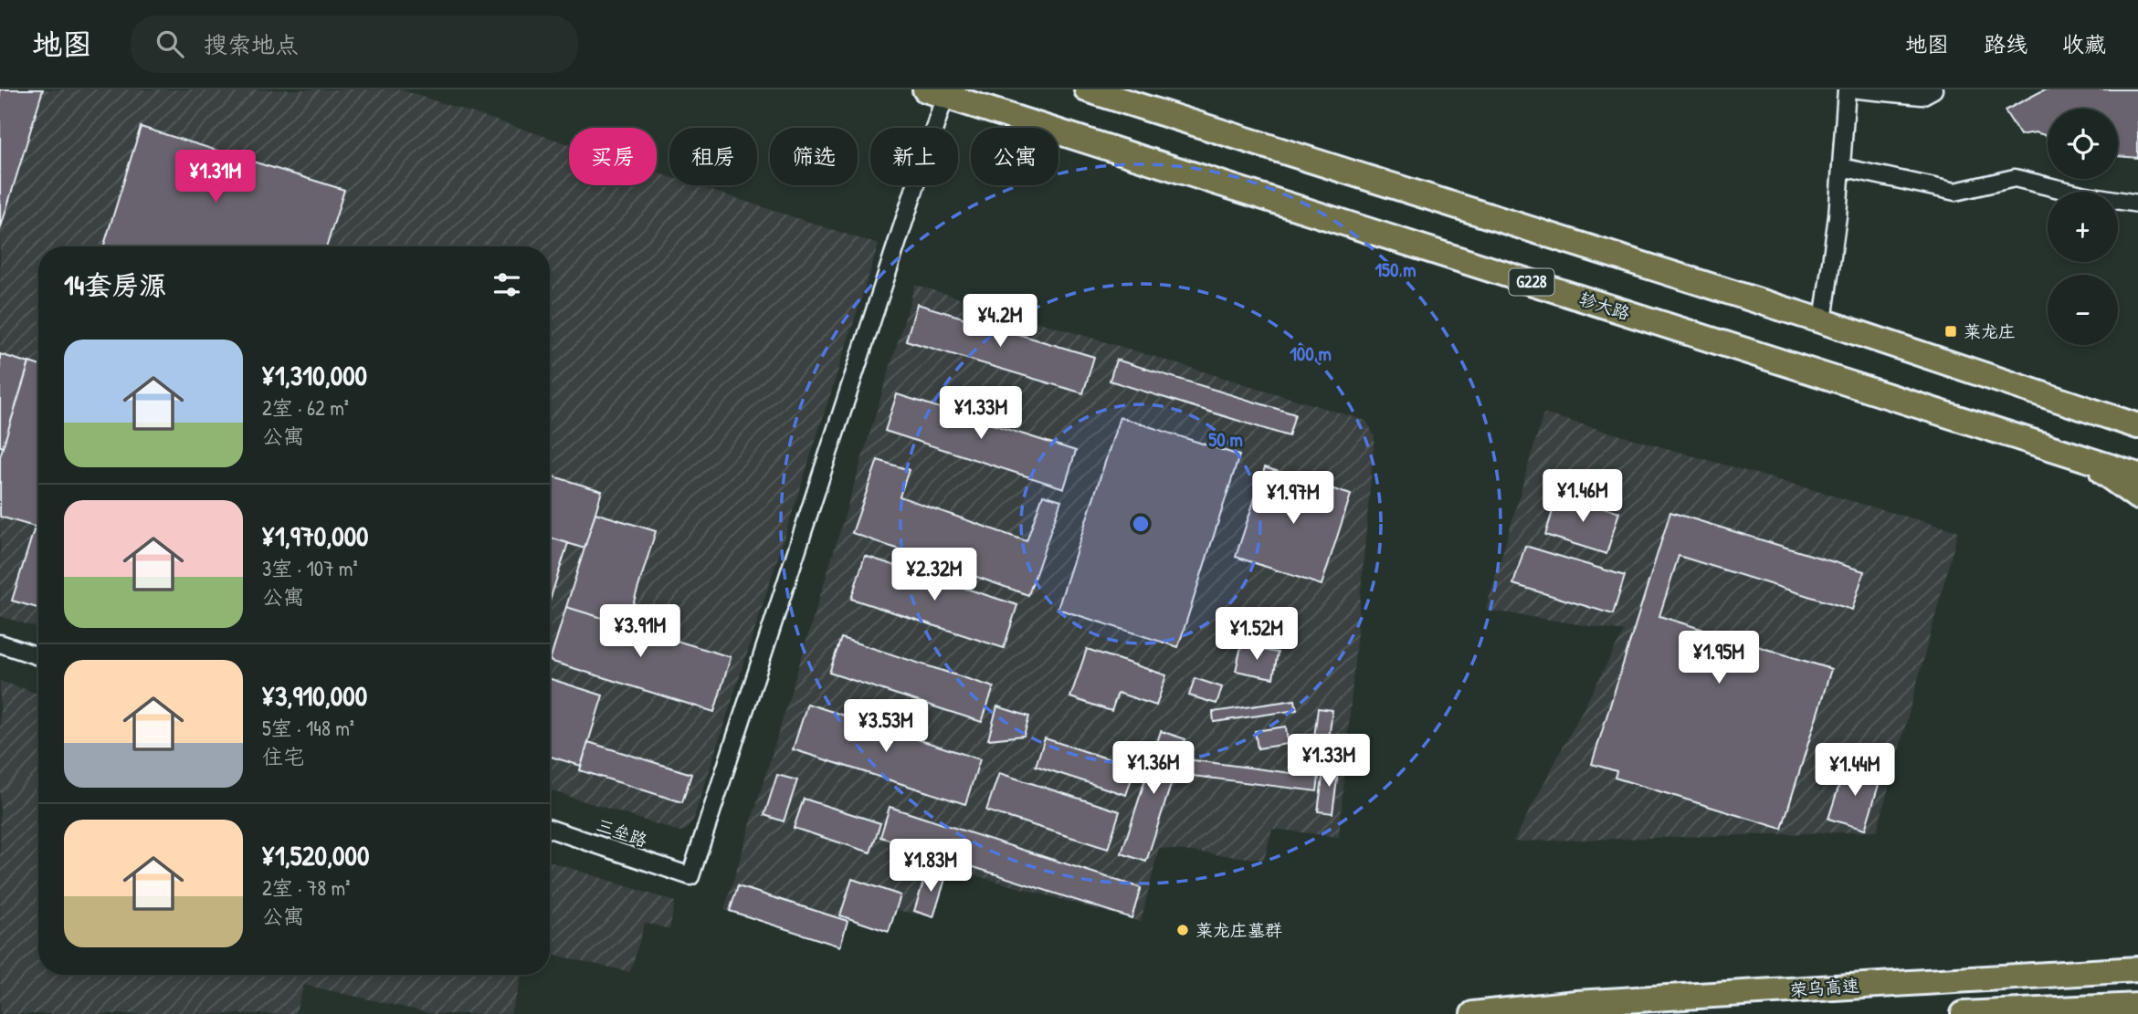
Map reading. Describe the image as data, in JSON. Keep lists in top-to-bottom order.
{
  "streets": {
    "highway": ["G228", "轸大路", "荣乌高速"],
    "street": ["三垒路"]
  },
  "crossings": [
    ["轸大路", "三垒路"]
  ],
  "places": {
    "transit": ["莱龙庄"],
    "other": ["莱龙庄墓群"]
  },
  "page": {
    "header": "地图",
    "search": "搜索地点",
    "nav": ["地图", "路线", "收藏"],
    "map_buttons": ["+", "−"],
    "chip": [
      "买房",
      "租房",
      "筛选",
      "新上",
      "公寓"
    ],
    "price": [
      "¥1.31M",
      "¥4.2M",
      "¥1.33M",
      "¥1.46M",
      "¥1.97M",
      "¥2.32M",
      "¥3.91M",
      "¥1.52M",
      "¥1.95M",
      "¥3.53M",
      "¥1.33M",
      "¥1.36M",
      "¥1.44M",
      "¥1.83M"
    ],
    "heading": "14套房源",
    "list": [
      {
        "name": "¥1,310,000",
        "note": "2室 · 62 m² · 公寓"
      },
      {
        "name": "¥1,970,000",
        "note": "3室 · 107 m² · 公寓"
      },
      {
        "name": "¥3,910,000",
        "note": "5室 · 148 m² · 住宅"
      },
      {
        "name": "¥1,520,000",
        "note": "2室 · 78 m² · 公寓"
      }
    ]
  },
  "rings": ["150 m", "100 m", "50 m"]
}
